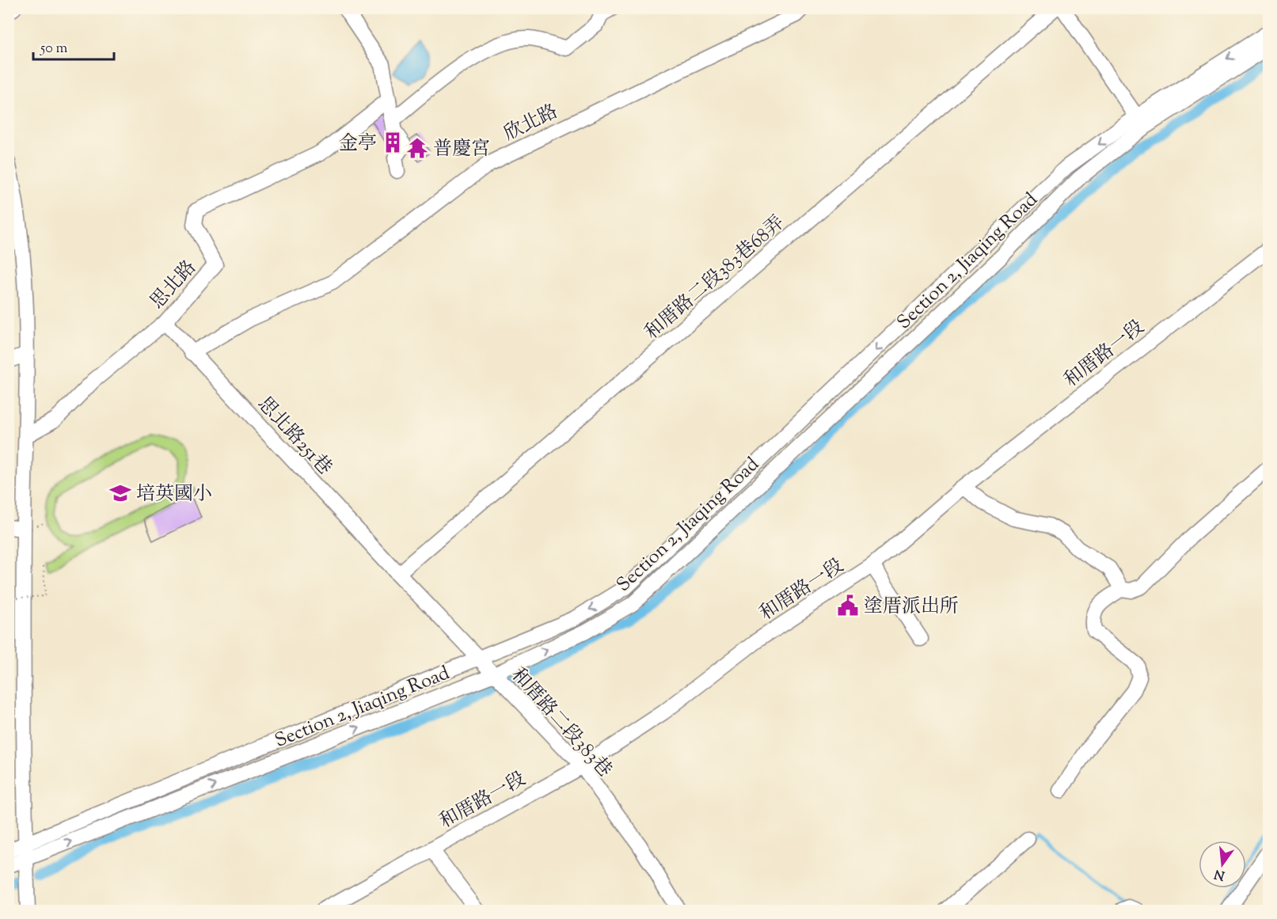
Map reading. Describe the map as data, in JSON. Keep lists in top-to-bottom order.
{
  "streets": {
    "street": [
      "欣北路",
      "Section 2, Jiaqing Road",
      "和厝路二段383巷68弄",
      "思北路",
      "和厝路一段",
      "思北路251巷",
      "和厝路二段383巷"
    ]
  },
  "crossings": [
    ["欣北路", "思北路251巷"],
    ["Section 2, Jiaqing Road", "和厝路二段383巷"],
    ["和厝路二段383巷68弄", "思北路251巷"],
    ["和厝路二段383巷68弄", "和厝路二段383巷"],
    ["思北路", "思北路251巷"],
    ["和厝路一段", "和厝路二段383巷"],
    ["思北路251巷", "和厝路二段383巷"]
  ],
  "places": {
    "building": ["金亭"],
    "temple": ["普慶宮"],
    "school or university": ["培英國小"],
    "public building": ["塗厝派出所"]
  },
  "scale_bar": "50 m",
  "north": "bottom"
}
